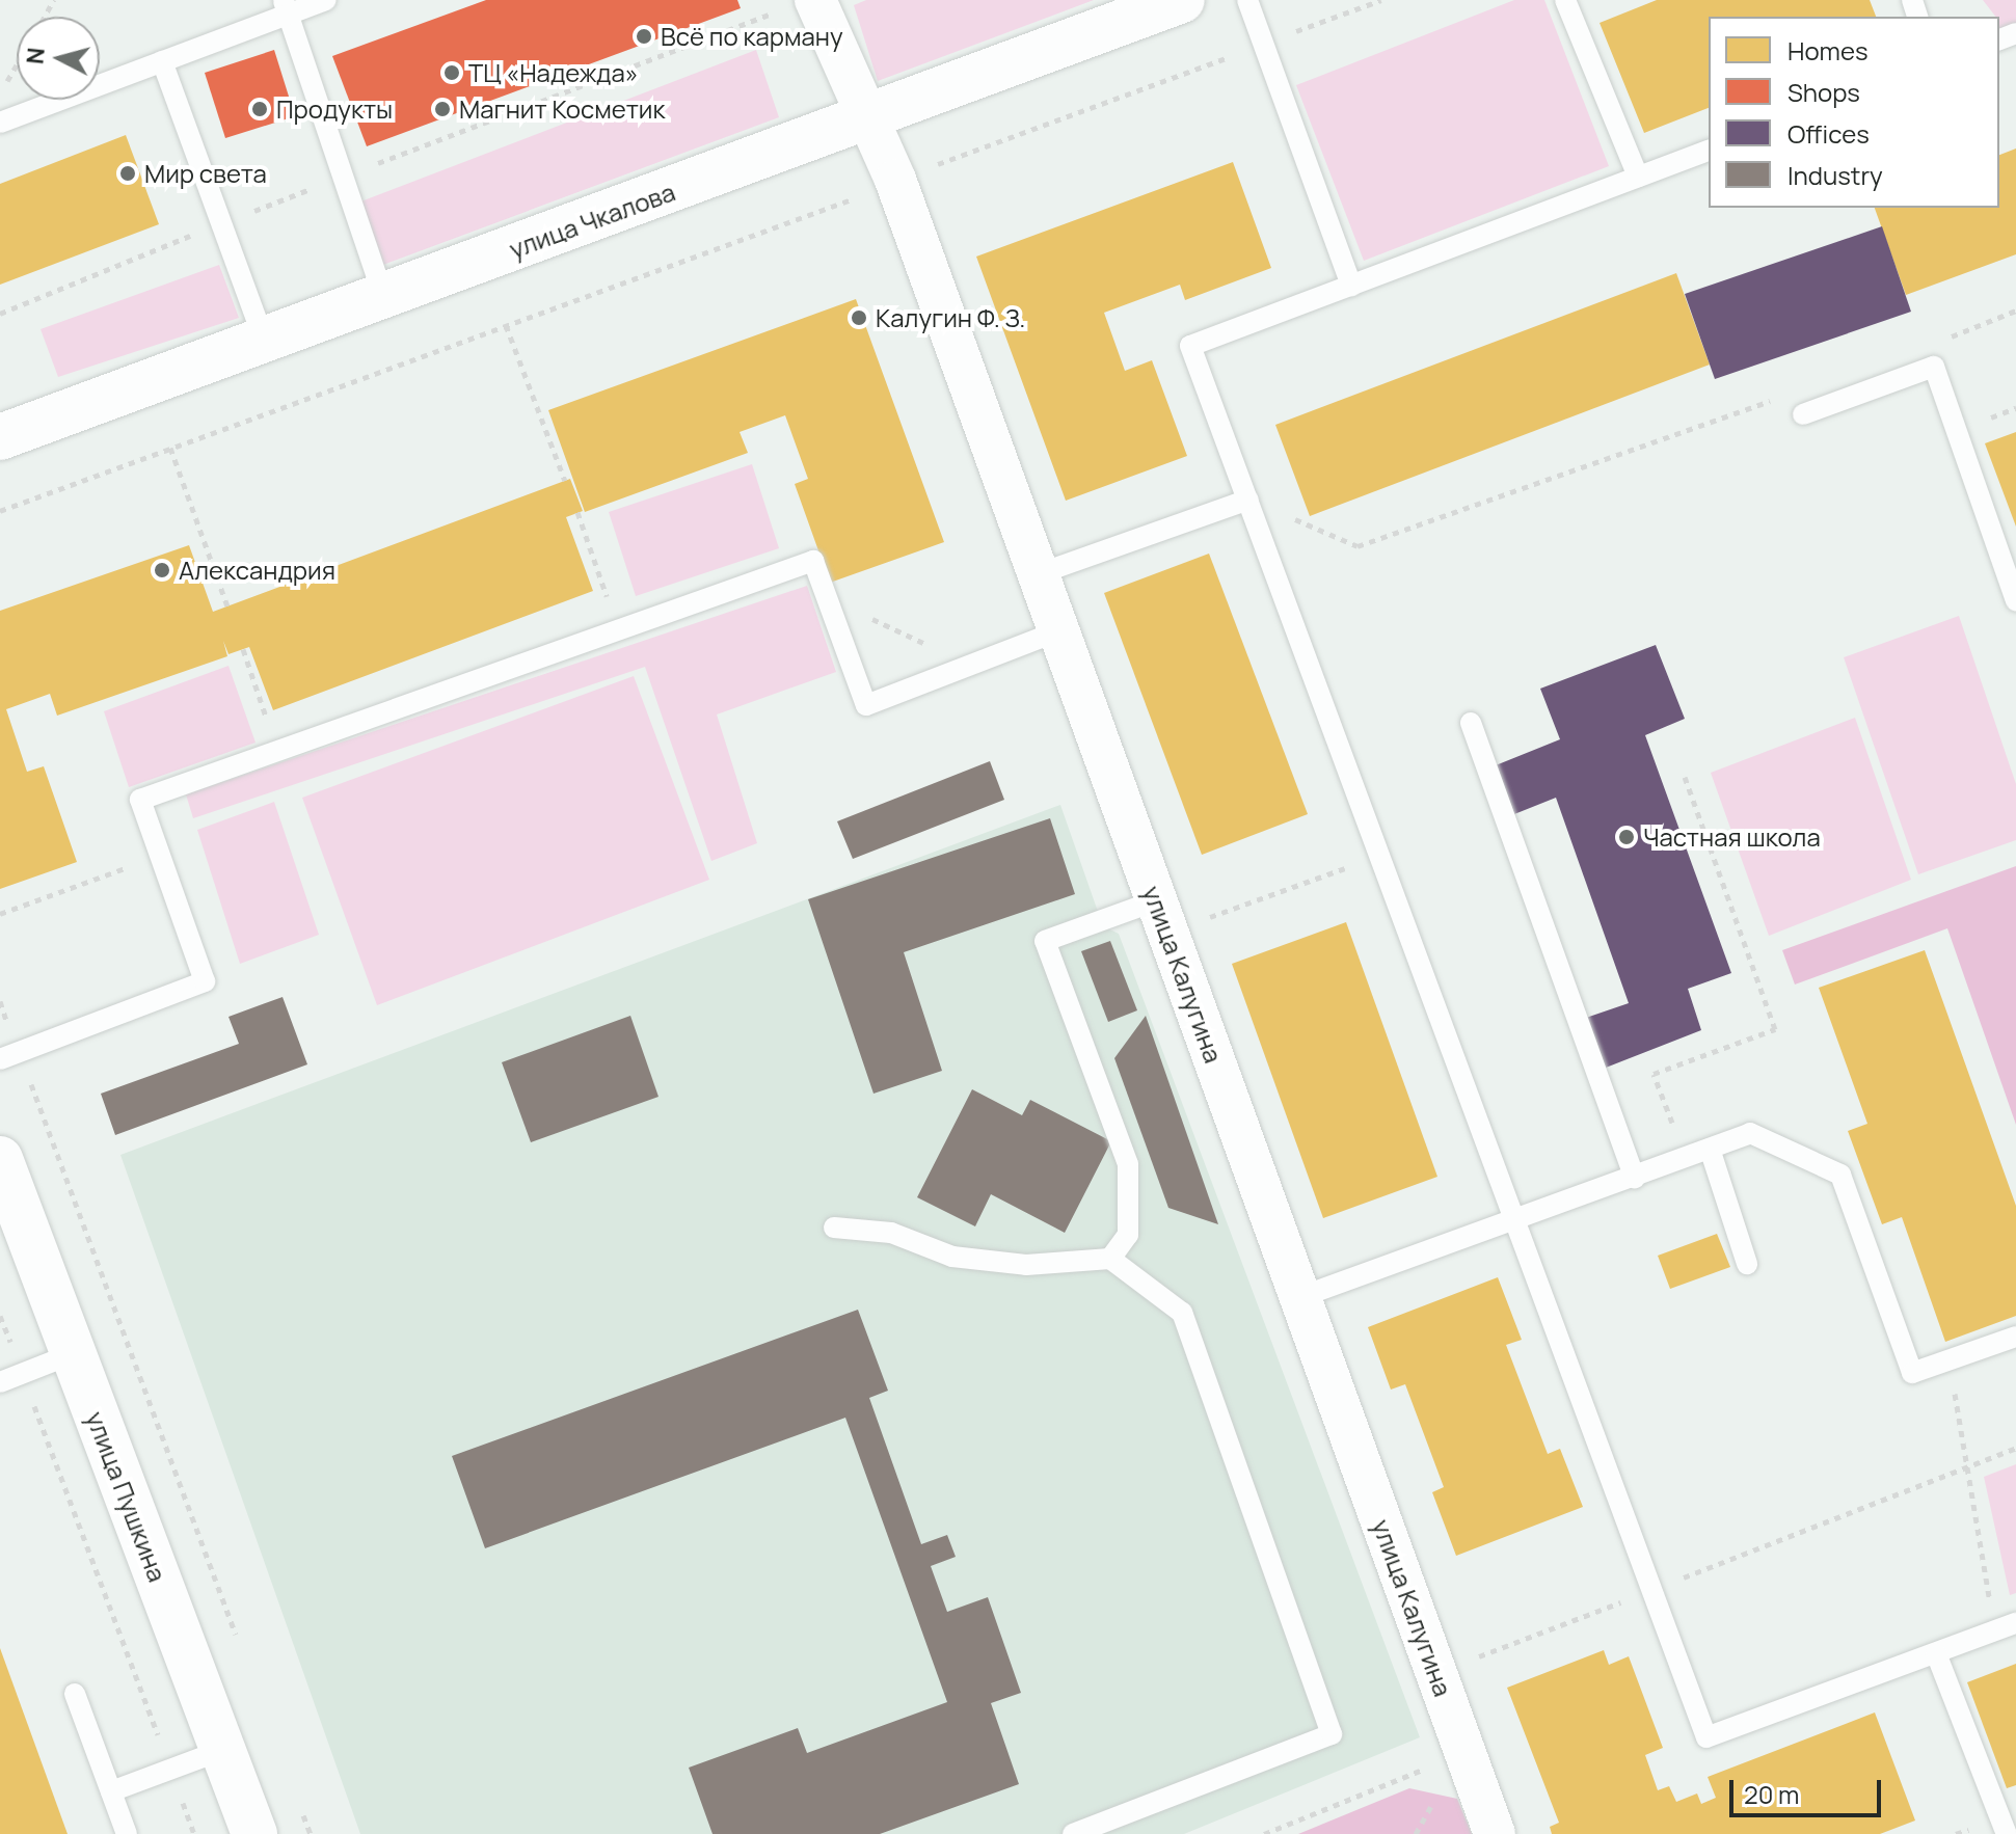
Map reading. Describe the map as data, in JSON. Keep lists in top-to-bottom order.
{
  "streets": {
    "main road": ["улица Чкалова", "улица Пушкина"],
    "street": ["улица Калугина"]
  },
  "crossings": [
    ["улица Чкалова", "улица Калугина"]
  ],
  "places": [
    "Всё по карману",
    "ТЦ «Надежда»",
    "Продукты",
    "Магнит Косметик",
    "Мир света",
    "Калугин Ф. З.",
    "Александрия",
    "Частная школа"
  ],
  "legend": [
    "Homes",
    "Shops",
    "Offices",
    "Industry"
  ],
  "scale_bar": "20 m",
  "north": "left"
}
